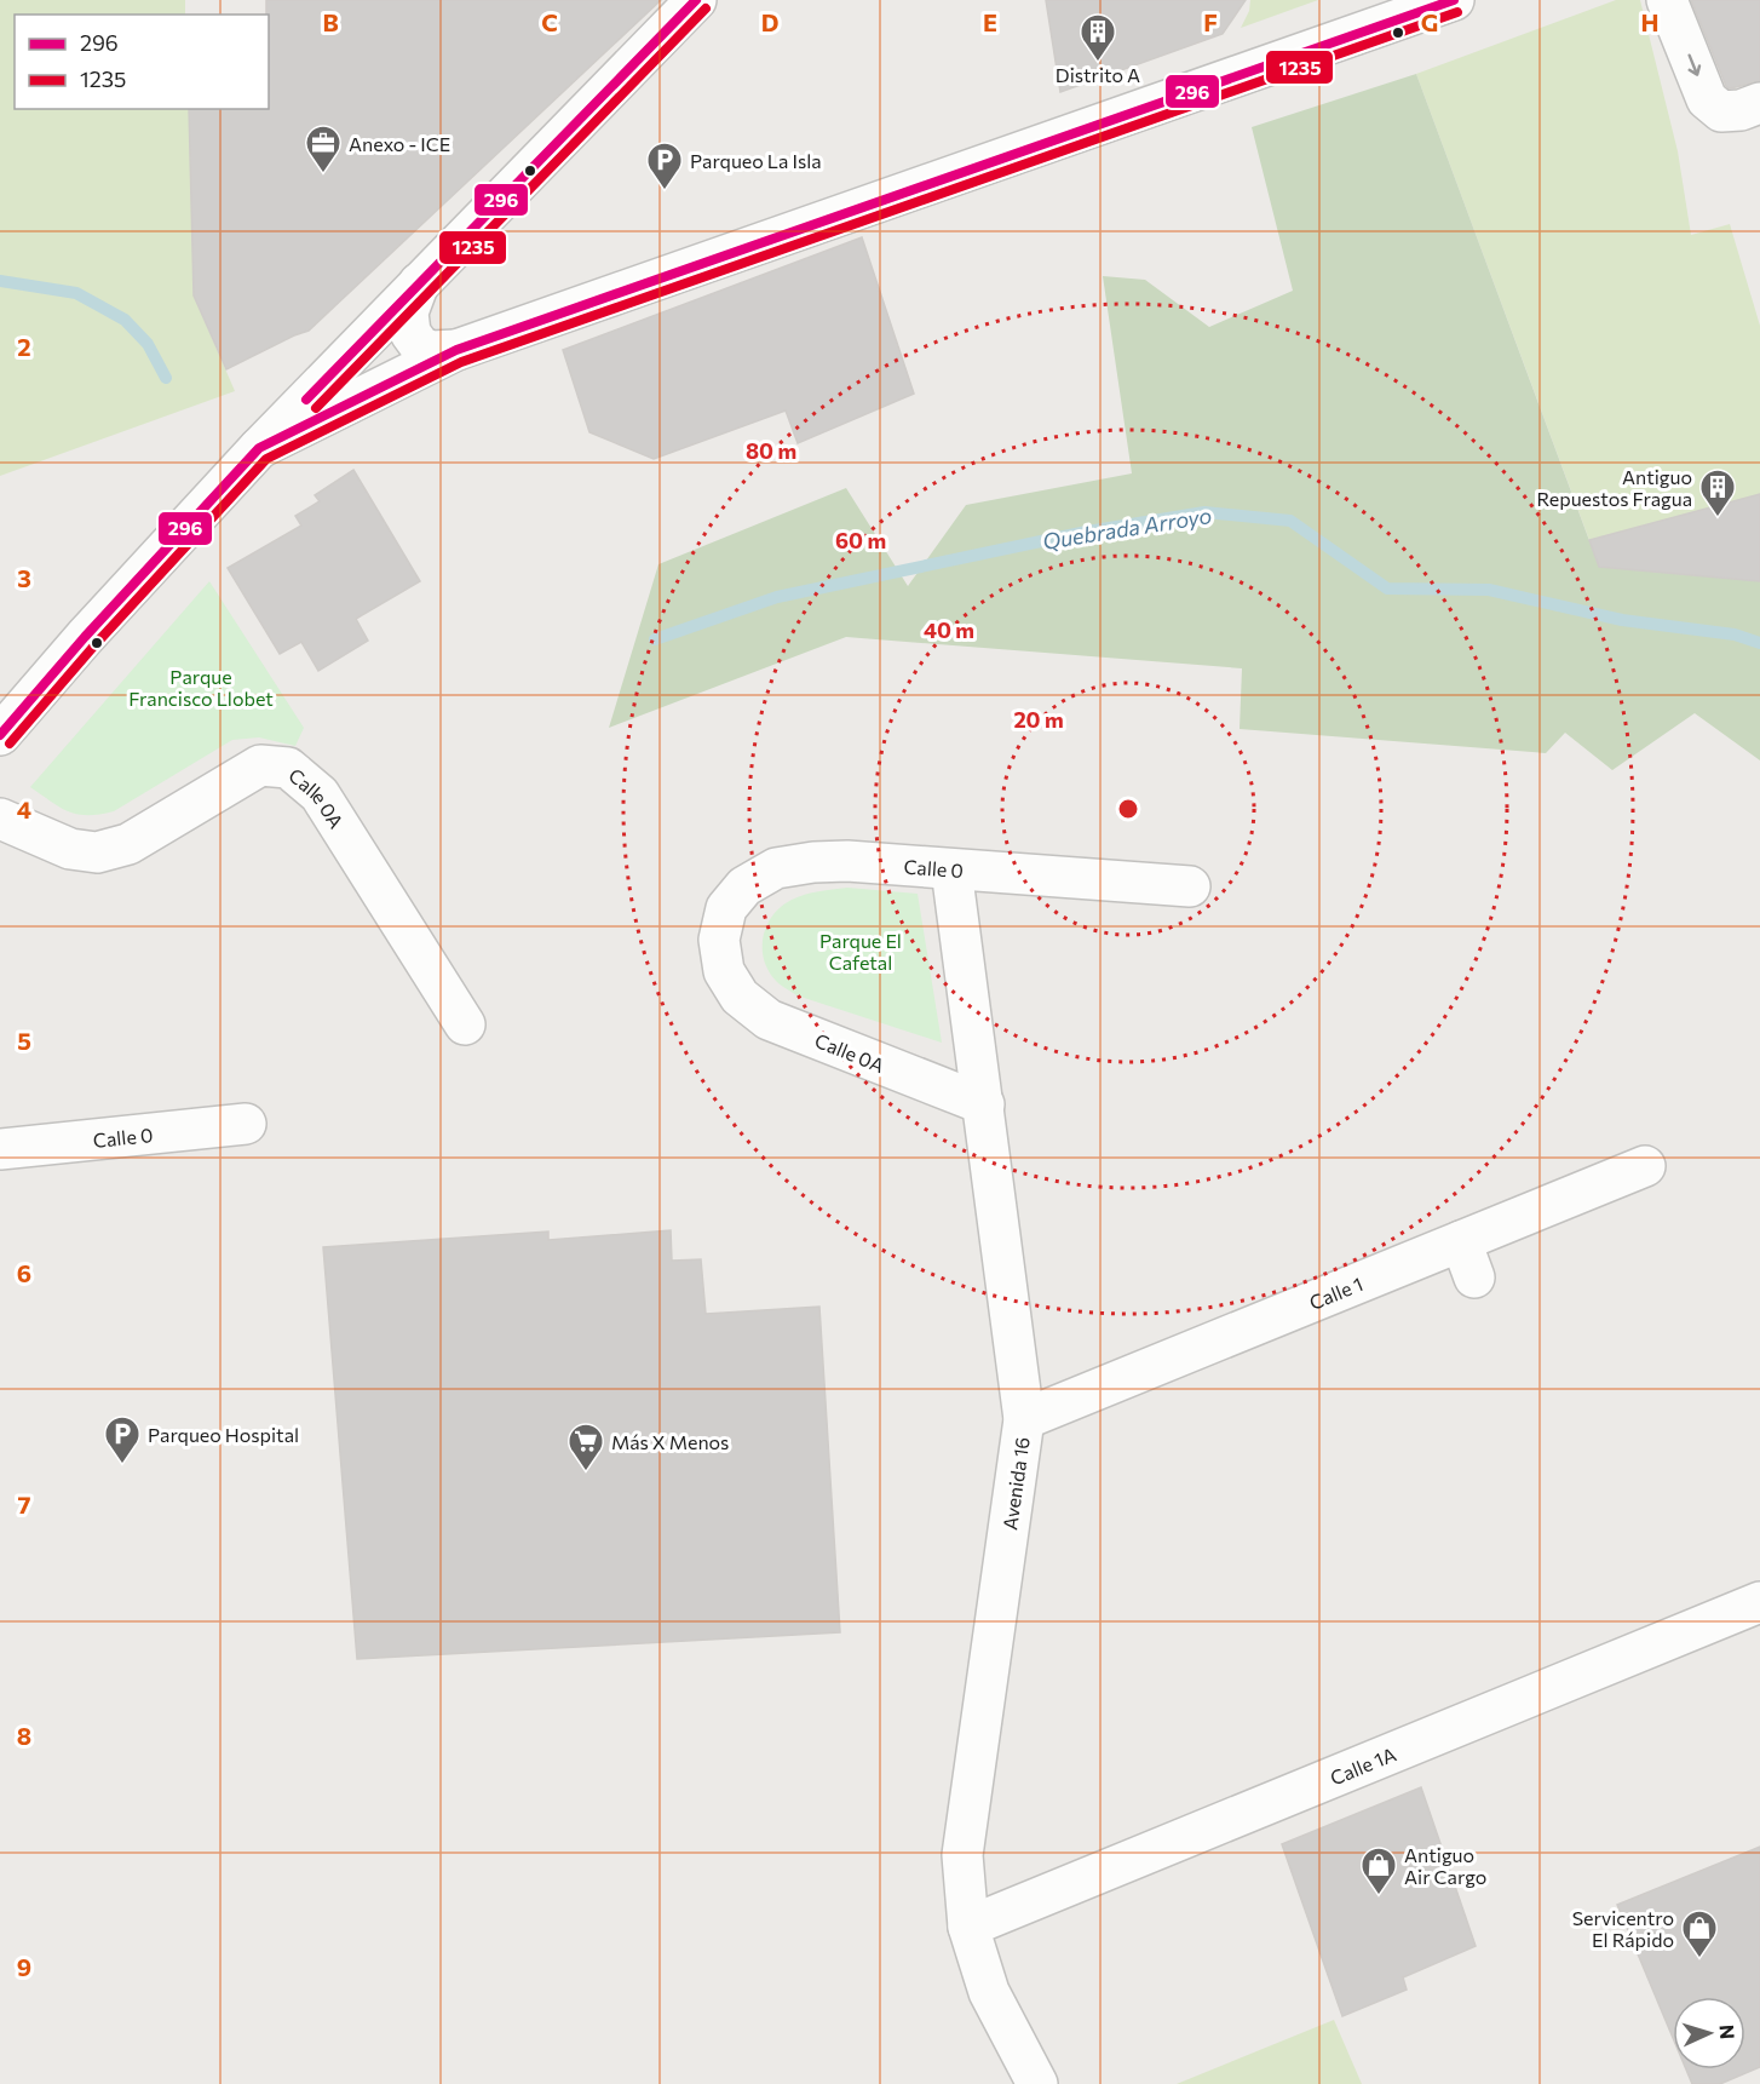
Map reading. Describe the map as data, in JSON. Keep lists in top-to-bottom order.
{
  "streets": {
    "street": [
      "Calle 0A",
      "Calle 0",
      "Calle 1",
      "Avenida 16",
      "Calle 1A"
    ]
  },
  "crossings": [
    ["Calle 0A", "Calle 0"],
    ["Calle 0A", "Avenida 16"],
    ["Calle 0", "Avenida 16"],
    ["Calle 1", "Avenida 16"],
    ["Avenida 16", "Calle 1A"]
  ],
  "water": ["Quebrada Arroyo"],
  "parks": ["Parque Francisco Llobet", "Parque El Cafetal"],
  "places": {
    "building": ["Distrito A", "Antiguo Repuestos Fragua"],
    "office": ["Anexo - ICE"],
    "parking": ["Parqueo La Isla", "Parqueo Hospital"],
    "supermarket": ["Más X Menos"],
    "shop": ["Antiguo Air Cargo", "Servicentro El Rápido"]
  },
  "lines": ["transit line 296", "transit line 1235"],
  "legend": ["296", "1235"],
  "north": "right",
  "grid": {
    "columns": [
      "B",
      "C",
      "D",
      "E",
      "F",
      "G",
      "H"
    ],
    "rows": [
      "2",
      "3",
      "4",
      "5",
      "6",
      "7",
      "8",
      "9"
    ]
  },
  "rings": [
    "80 m",
    "60 m",
    "40 m",
    "20 m"
  ]
}
